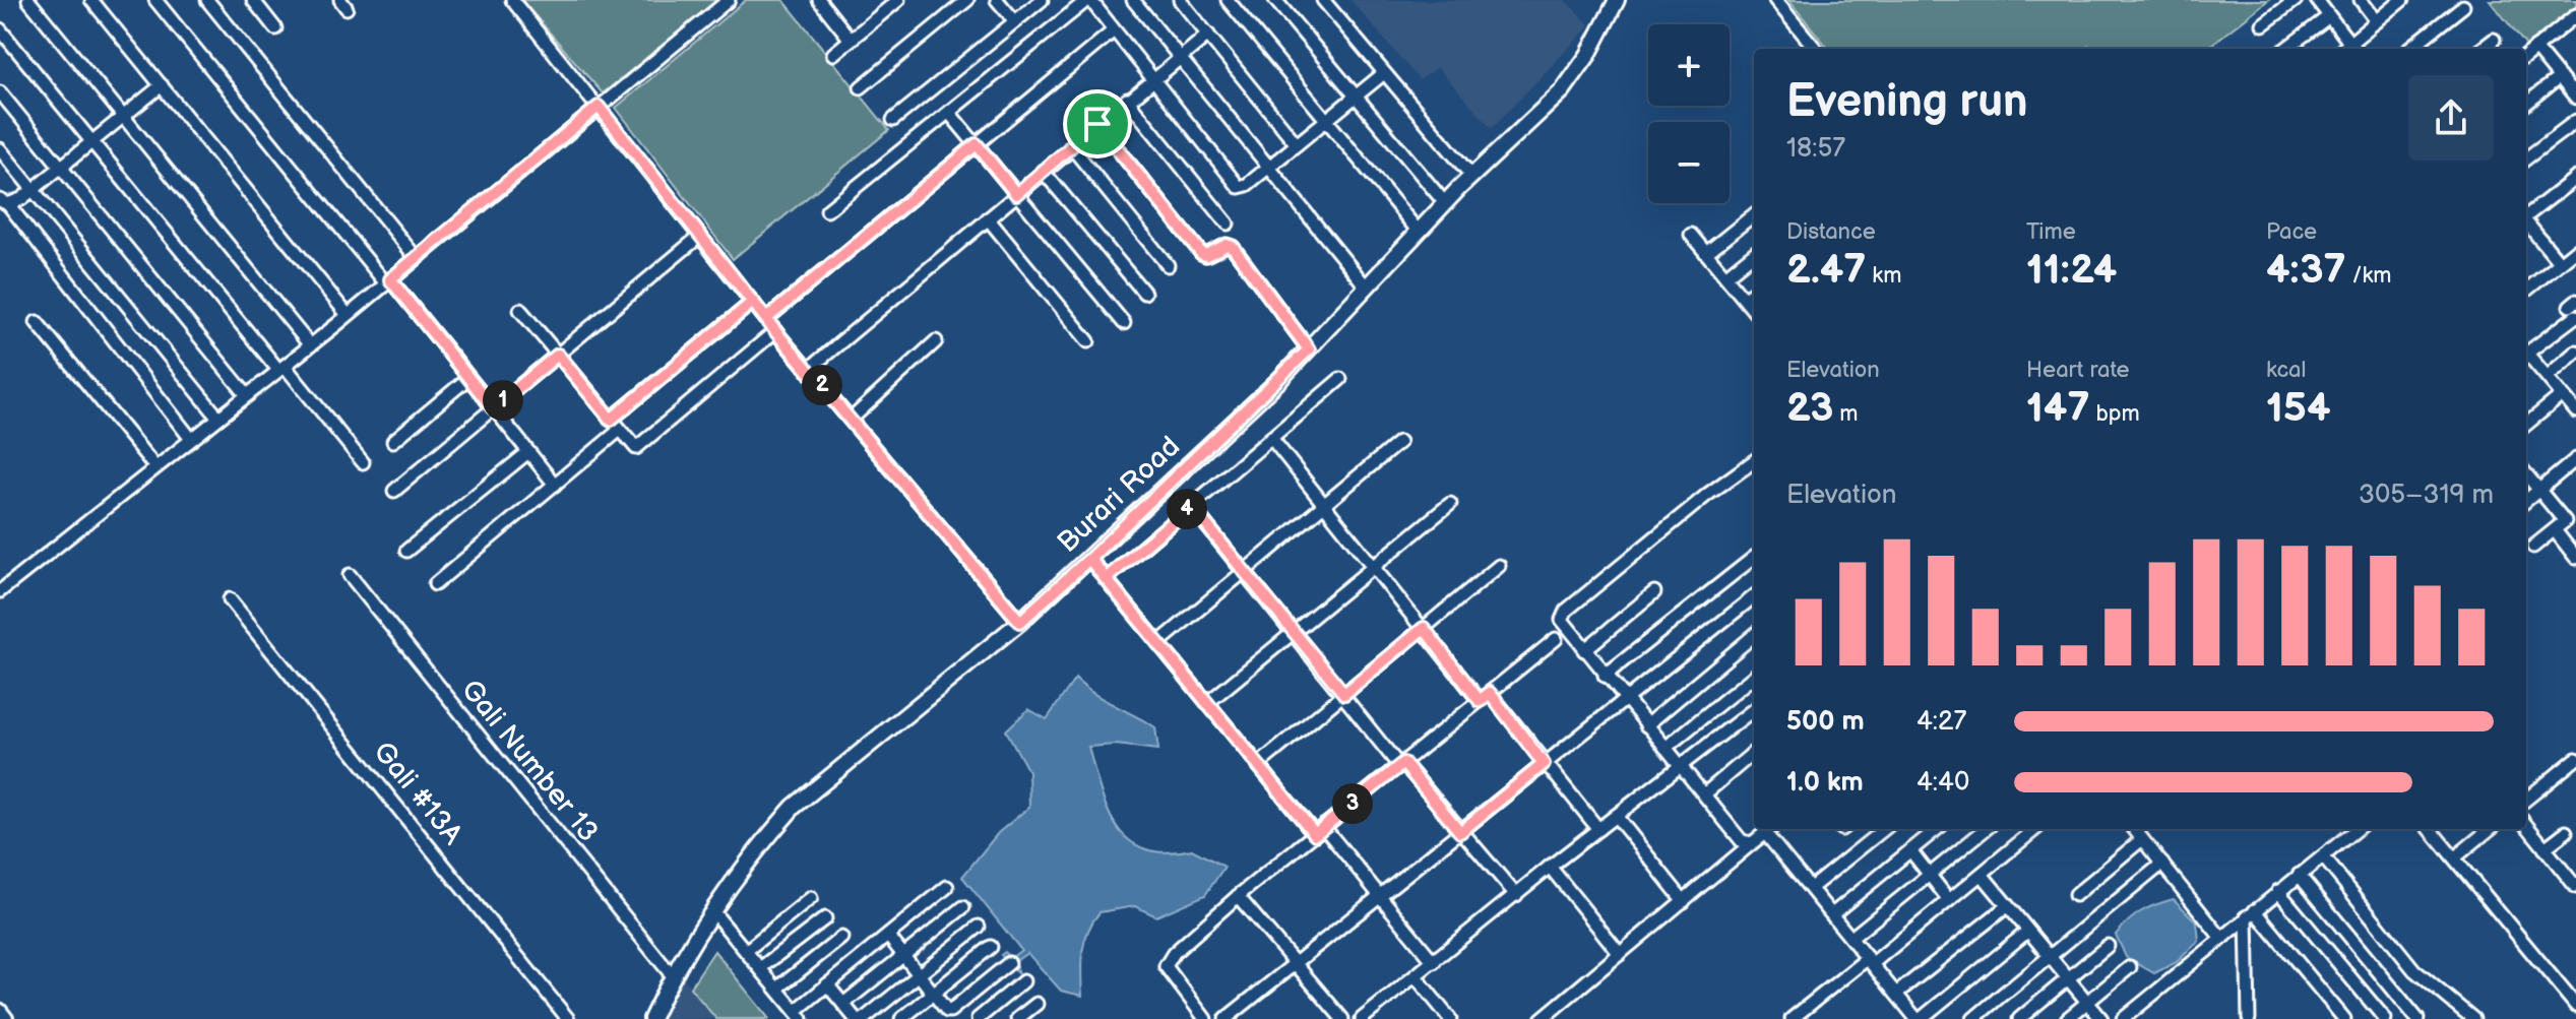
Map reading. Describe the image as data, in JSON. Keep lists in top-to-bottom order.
{
  "streets": {
    "main road": ["Burari Road"],
    "street": ["Gali Number 13", "Gali #13A"]
  },
  "crossings": [
    ["Burari Road", "Gali Number 13"]
  ],
  "page": {
    "map_buttons": ["+", "−"],
    "heading": ["Evening run", "18:57"],
    "stats": [
      ["Distance", "2.47 km"],
      ["Time", "11:24"],
      ["Pace", "4:37 /km"],
      ["Elevation", "23 m"],
      ["Heart rate", "147 bpm"],
      ["kcal", "154"]
    ],
    "pins": [
      "2",
      "1",
      "4",
      "3"
    ],
    "chart": ["Elevation", "305–319 m"],
    "list": [
      {
        "name": "500 m",
        "note": "4:27"
      },
      {
        "name": "1.0 km",
        "note": "4:40"
      }
    ]
  }
}
